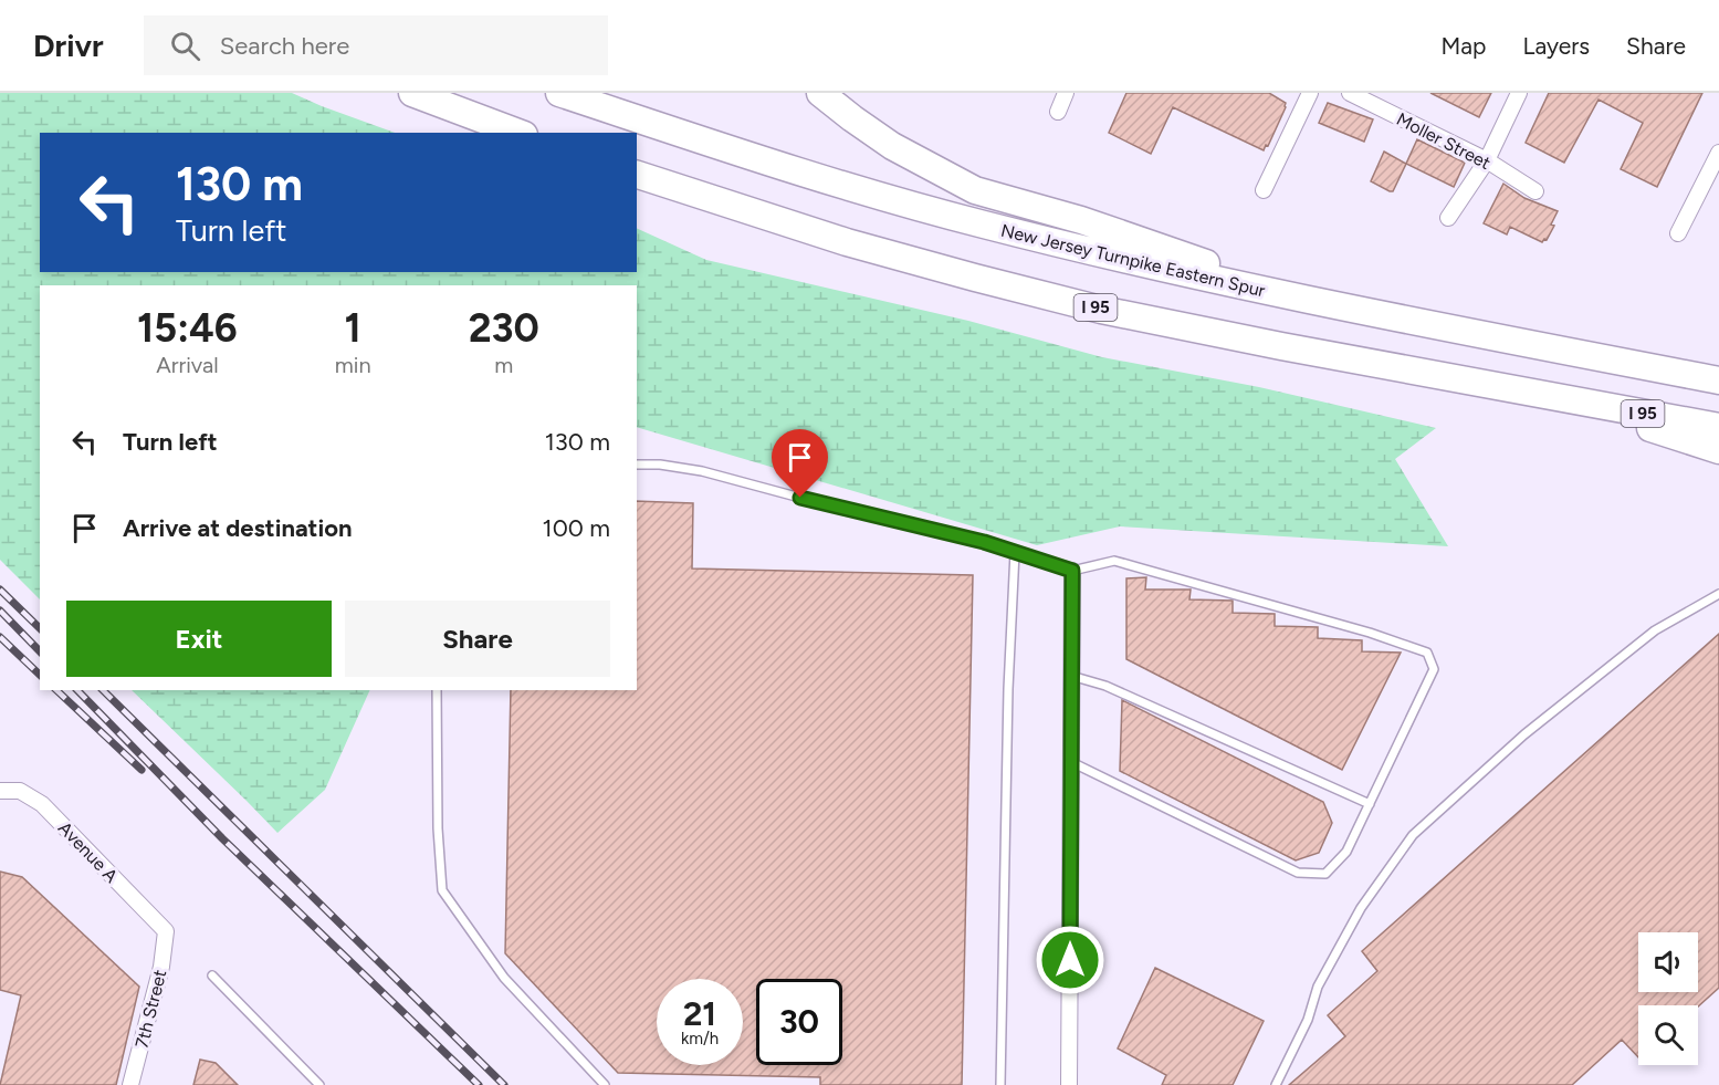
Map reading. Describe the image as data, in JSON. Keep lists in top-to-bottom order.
{
  "streets": {
    "highway": ["New Jersey Turnpike Eastern Spur", "I 95"],
    "street": ["Moller Street", "Avenue A", "7th Street"]
  },
  "crossings": [
    ["Avenue A", "7th Street"]
  ],
  "page": {
    "header": "Drivr",
    "search": "Search here",
    "nav": ["Map", "Layers", "Share"],
    "turn": ["130 m", "Turn left"],
    "eta": [
      "15:46",
      "Arrival",
      "1",
      "min",
      "230",
      "m"
    ],
    "list": [
      {
        "name": "Turn left",
        "value": "130 m"
      },
      {
        "name": "Arrive at destination",
        "value": "100 m"
      }
    ],
    "buttons": ["Exit", "Share"],
    "speed": "21 km/h",
    "limit": "30"
  }
}
